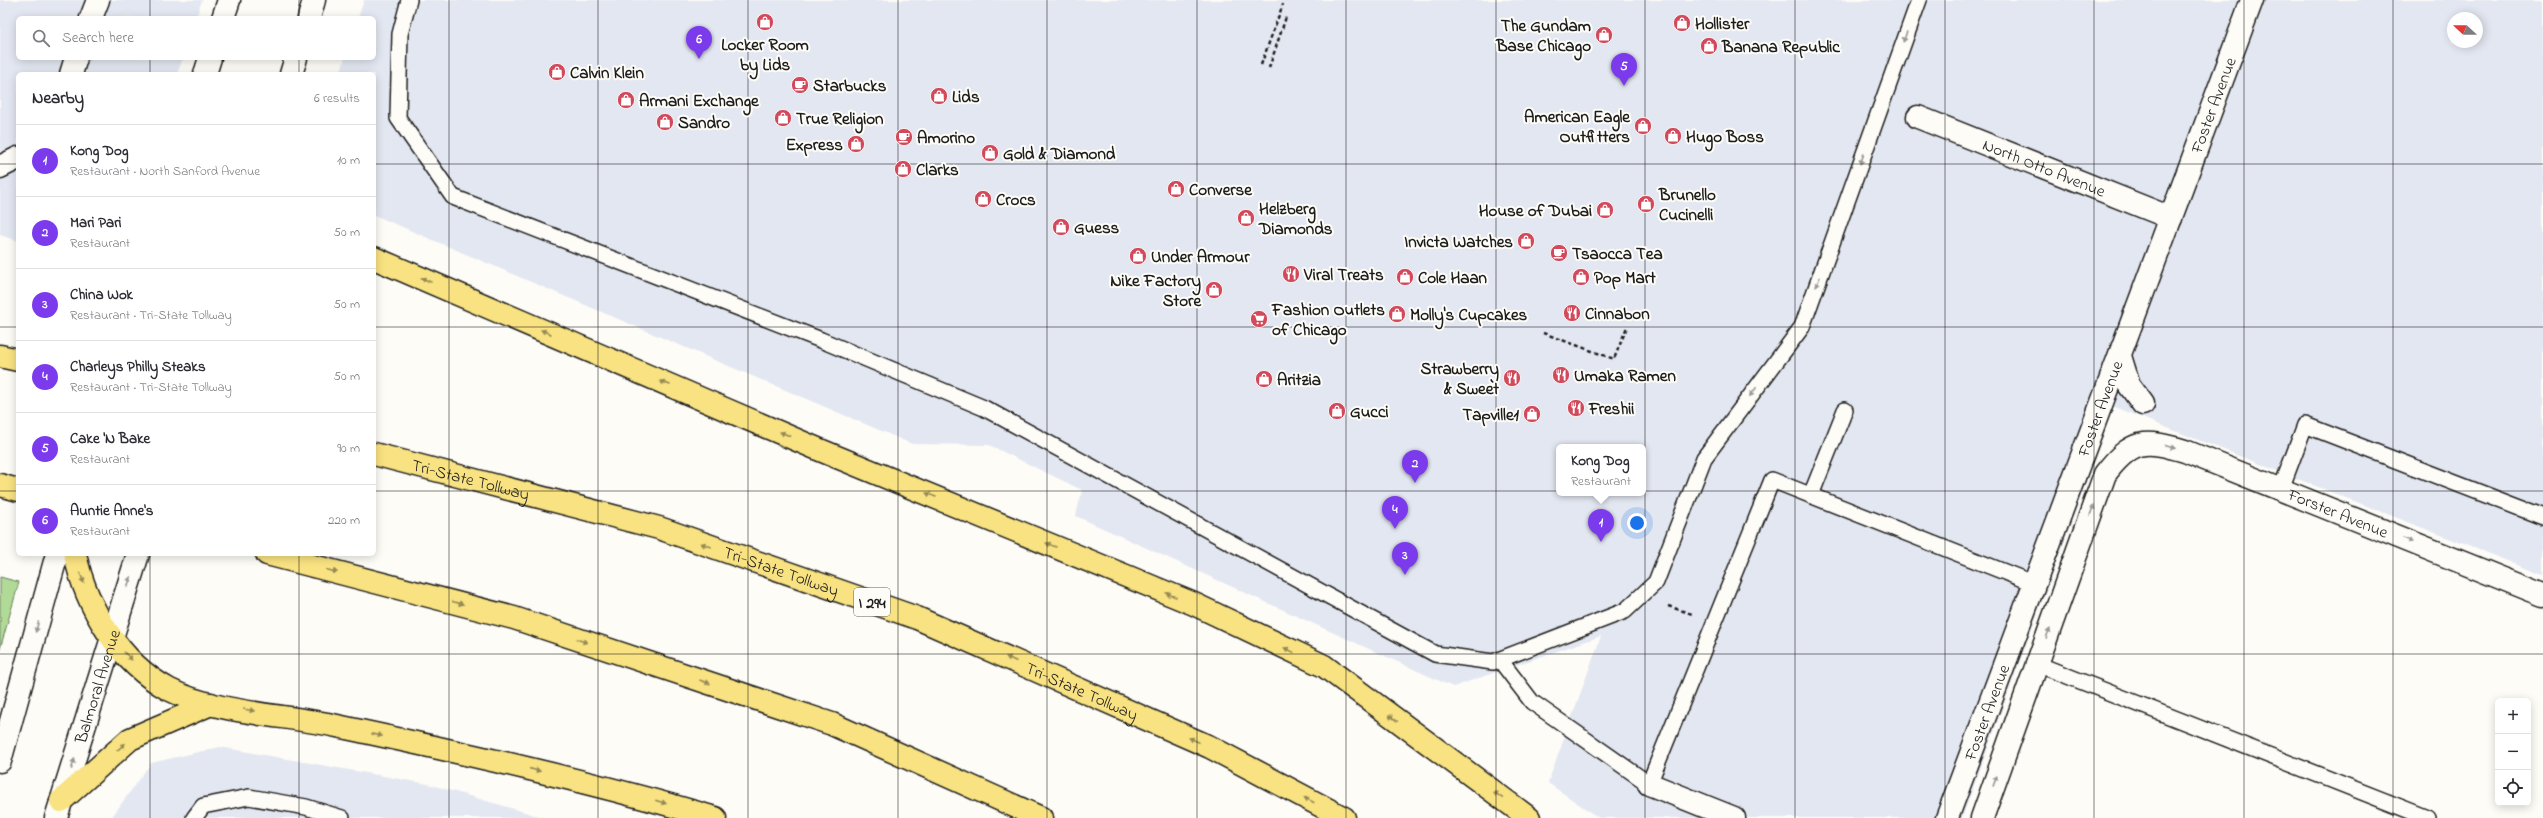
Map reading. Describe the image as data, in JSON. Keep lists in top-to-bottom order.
{
  "streets": {
    "highway": ["Tri-State Tollway", "I 294"],
    "street": [
      "Foster Avenue",
      "North Otto Avenue",
      "Forster Avenue",
      "Balmoral Avenue"
    ]
  },
  "crossings": [
    ["Foster Avenue", "North Otto Avenue"],
    ["Foster Avenue", "Forster Avenue"]
  ],
  "one_way": ["Forster Avenue"],
  "places": {
    "shop": [
      "Locker Room by Lids",
      "Hollister",
      "The Gundam Base Chicago",
      "Banana Republic",
      "Calvin Klein",
      "Lids",
      "Armani Exchange",
      "True Religion",
      "Sandro",
      "American Eagle Outfitters",
      "Hugo Boss",
      "Express",
      "Gold & Diamond",
      "Clarks",
      "Converse",
      "Crocs",
      "Brunello Cucinelli",
      "House of Dubai",
      "Helzberg Diamonds",
      "Guess",
      "Invicta Watches",
      "Under Armour",
      "Cole Haan",
      "Pop Mart",
      "Nike Factory Store",
      "Molly's Cupcakes",
      "Aritzia",
      "Gucci",
      "Tapville1"
    ],
    "cafe": ["Starbucks", "Amorino", "Tsaocca Tea"],
    "restaurant": [
      "Viral Treats",
      "Cinnabon",
      "Umaka Ramen",
      "Strawberry & Sweet",
      "Freshii"
    ],
    "supermarket": ["Fashion Outlets of Chicago"]
  },
  "north": "left",
  "page": {
    "search": "Search here",
    "pins": [
      "6",
      "5",
      "2",
      "4",
      "1",
      "3"
    ],
    "heading": ["Nearby", "6 results"],
    "list": [
      {
        "mark": "1",
        "name": "Kong Dog",
        "note": "Restaurant · North Sanford Avenue",
        "value": "10 m"
      },
      {
        "mark": "2",
        "name": "Mari Pari",
        "note": "Restaurant",
        "value": "50 m"
      },
      {
        "mark": "3",
        "name": "China Wok",
        "note": "Restaurant · Tri-State Tollway",
        "value": "50 m"
      },
      {
        "mark": "4",
        "name": "Charleys Philly Steaks",
        "note": "Restaurant · Tri-State Tollway",
        "value": "50 m"
      },
      {
        "mark": "5",
        "name": "Cake 'N Bake",
        "note": "Restaurant",
        "value": "90 m"
      },
      {
        "mark": "6",
        "name": "Auntie Anne's",
        "note": "Restaurant",
        "value": "220 m"
      }
    ],
    "popup": ["Kong Dog", "Restaurant"],
    "map_buttons": ["+", "−"]
  }
}
